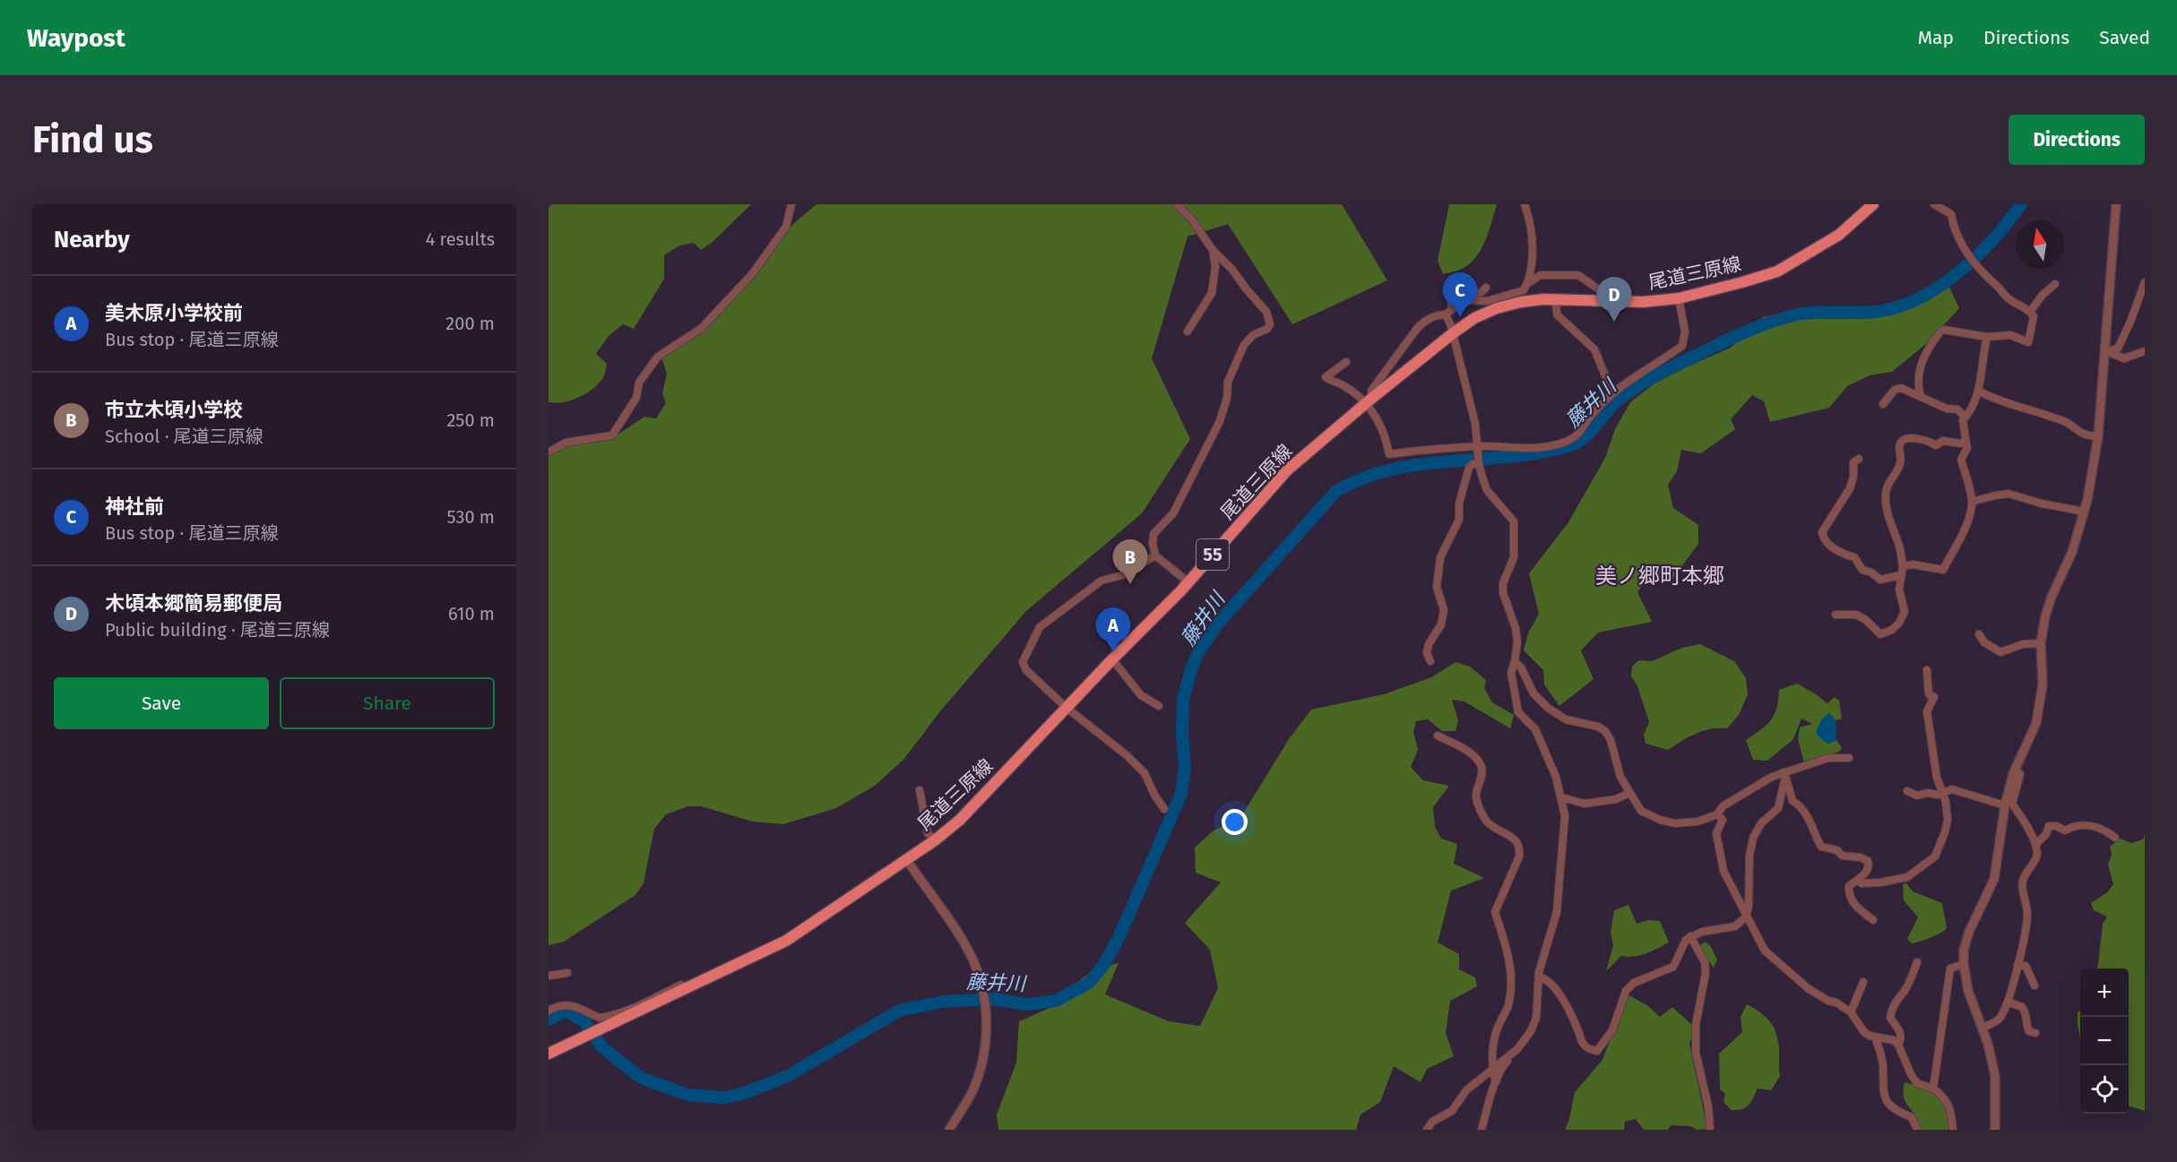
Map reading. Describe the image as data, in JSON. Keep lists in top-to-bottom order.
{
  "streets": {
    "main road": ["尾道三原線", "55"]
  },
  "districts": ["美ノ郷町本郷"],
  "water": ["藤井川"],
  "north": "top",
  "page": {
    "header": "Waypost",
    "nav": ["Map", "Directions", "Saved"],
    "buttons": [
      "Directions",
      ["Save", "Share"]
    ],
    "title": "Find us",
    "heading": ["Nearby", "4 results"],
    "pins": [
      "C",
      "D",
      "B",
      "A"
    ],
    "list": [
      {
        "mark": "A",
        "name": "美木原小学校前",
        "note": "Bus stop · 尾道三原線",
        "value": "200 m"
      },
      {
        "mark": "B",
        "name": "市立木頃小学校",
        "note": "School · 尾道三原線",
        "value": "250 m"
      },
      {
        "mark": "C",
        "name": "神社前",
        "note": "Bus stop · 尾道三原線",
        "value": "530 m"
      },
      {
        "mark": "D",
        "name": "木頃本郷簡易郵便局",
        "note": "Public building · 尾道三原線",
        "value": "610 m"
      }
    ],
    "map_buttons": ["+", "−"]
  }
}
